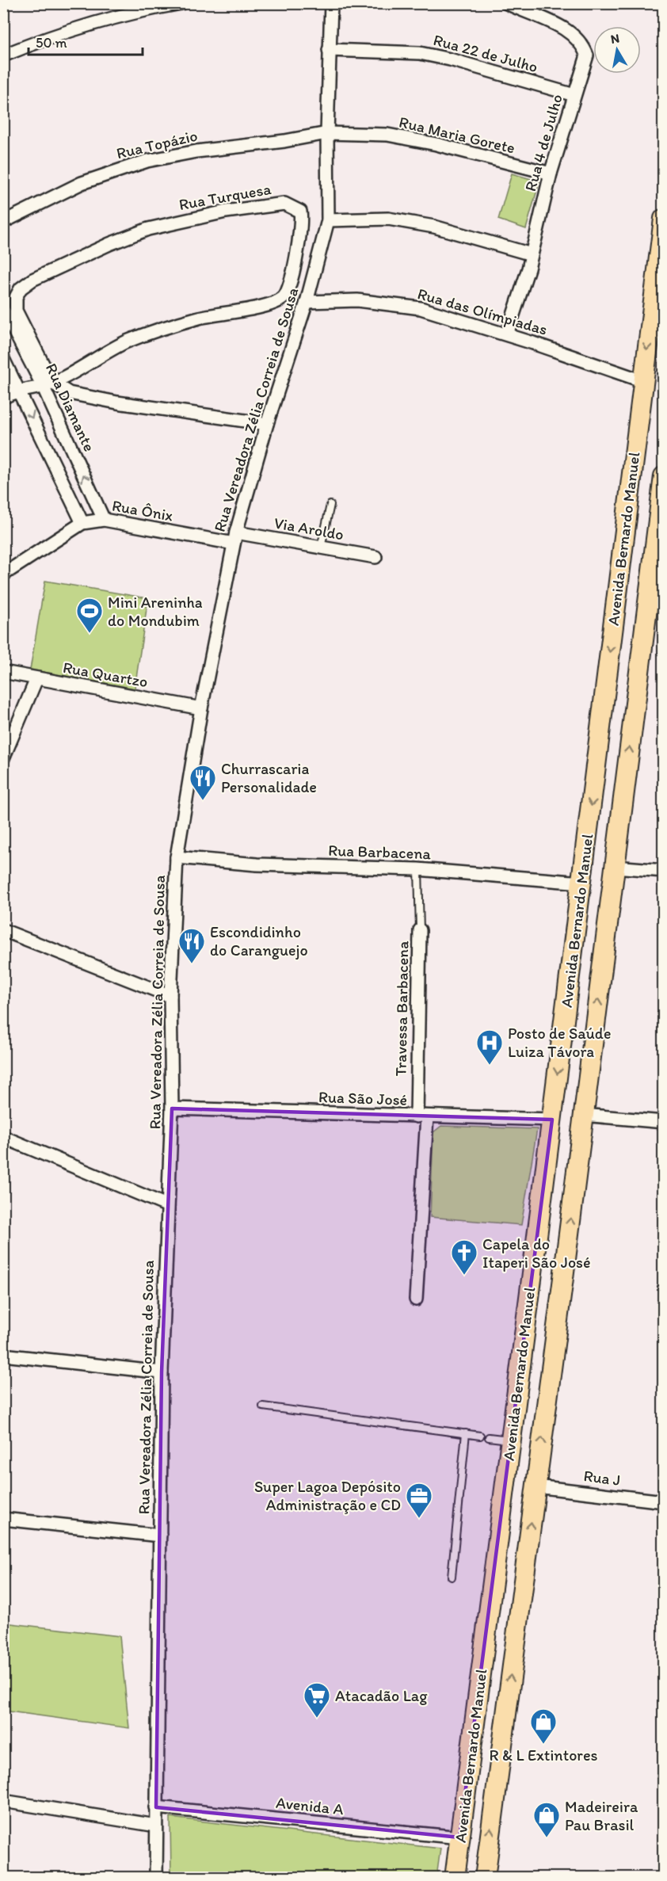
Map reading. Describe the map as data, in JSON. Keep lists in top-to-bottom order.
{
  "streets": {
    "main road": ["Avenida Bernardo Manuel"],
    "street": [
      "Rua 22 de Julho",
      "Rua Maria Gorete",
      "Rua 4 de Julho",
      "Rua Topázio",
      "Rua Turquesa",
      "Rua das Olímpiadas",
      "Rua Diamante",
      "Rua Vereadora Zélia Correia de Sousa",
      "Rua Ônix",
      "Via Aroldo",
      "Rua Quartzo",
      "Rua Barbacena",
      "Travessa Barbacena",
      "Rua São José",
      "Rua J",
      "Avenida A"
    ]
  },
  "crossings": [
    ["Rua 22 de Julho", "Rua 4 de Julho"],
    ["Rua 22 de Julho", "Rua Vereadora Zélia Correia de Sousa"],
    ["Rua Maria Gorete", "Rua 4 de Julho"],
    ["Rua Maria Gorete", "Rua Topázio"],
    ["Rua Maria Gorete", "Rua Vereadora Zélia Correia de Sousa"],
    ["Rua 4 de Julho", "Rua das Olímpiadas"],
    ["Rua Topázio", "Rua Vereadora Zélia Correia de Sousa"],
    ["Rua Turquesa", "Rua Diamante"],
    ["Rua das Olímpiadas", "Rua Vereadora Zélia Correia de Sousa"],
    ["Rua das Olímpiadas", "Avenida Bernardo Manuel"],
    ["Rua Diamante", "Rua Ônix"],
    ["Rua Vereadora Zélia Correia de Sousa", "Rua Ônix"],
    ["Rua Vereadora Zélia Correia de Sousa", "Via Aroldo"],
    ["Rua Vereadora Zélia Correia de Sousa", "Rua Quartzo"],
    ["Rua Vereadora Zélia Correia de Sousa", "Rua Barbacena"],
    ["Rua Vereadora Zélia Correia de Sousa", "Rua São José"],
    ["Rua Vereadora Zélia Correia de Sousa", "Avenida A"],
    ["Rua Ônix", "Via Aroldo"],
    ["Avenida Bernardo Manuel", "Rua Barbacena"],
    ["Avenida Bernardo Manuel", "Rua São José"],
    ["Avenida Bernardo Manuel", "Rua J"],
    ["Avenida Bernardo Manuel", "Avenida A"],
    ["Travessa Barbacena", "Rua São José"]
  ],
  "places": {
    "sports": ["Mini Areninha do Mondubim"],
    "restaurant": ["Churrascaria Personalidade", "Escondidinho do Caranguejo"],
    "hospital": ["Posto de Saúde Luiza Távora"],
    "church": ["Capela do Itaperi São José"],
    "office": ["Super Lagoa Depósito Administração e CD"],
    "supermarket": ["Atacadão Lag"],
    "shop": ["R & L Extintores", "Madeireira Pau Brasil"]
  },
  "scale_bar": "50 m",
  "north": "top"
}
